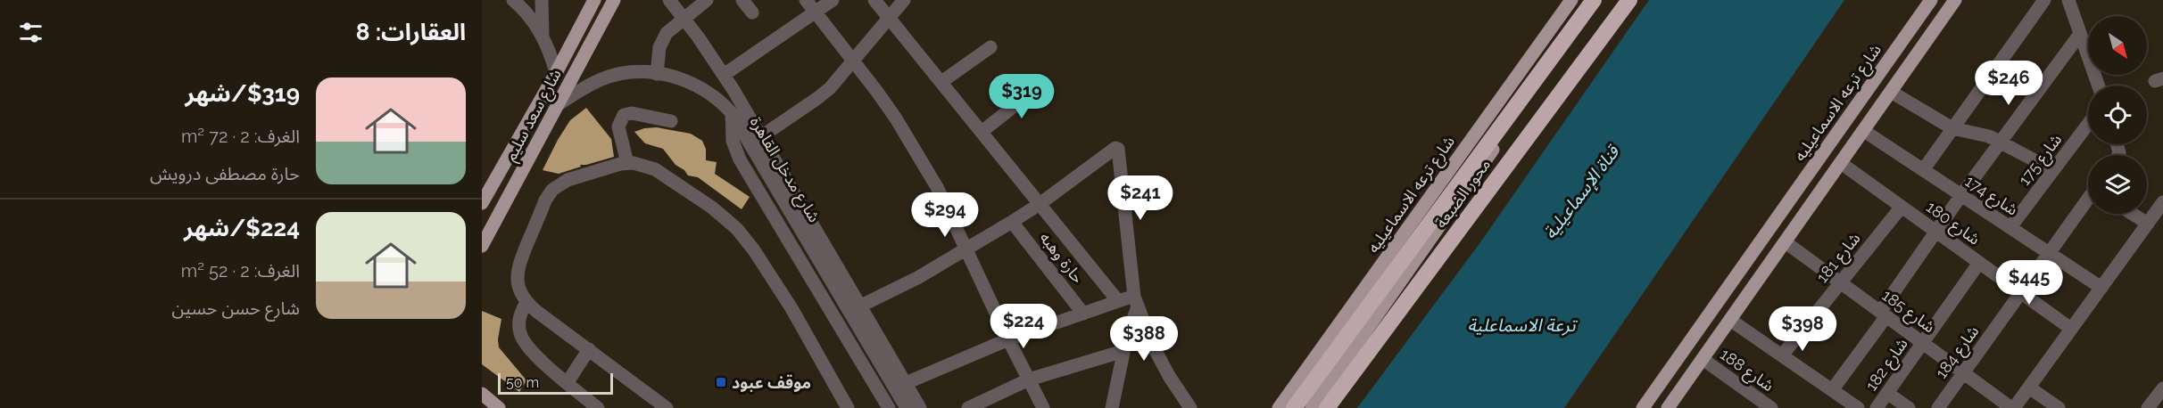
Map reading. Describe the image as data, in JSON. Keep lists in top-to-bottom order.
{
  "streets": {
    "highway": ["محور الضبعة"],
    "main road": ["شارع ترعه الاسماعيليه", "شارع سعد سليم"],
    "street": [
      "شارع 175",
      "شارع مدخل القاهرة",
      "شارع 174",
      "شارع 180",
      "حارة وهبه",
      "شارع 181",
      "شارع 185",
      "شارع 184",
      "شارع 182",
      "شارع 188"
    ]
  },
  "crossings": [
    ["شارع سعد سليم", "شارع مدخل القاهرة"],
    ["شارع 175", "شارع 174"],
    ["شارع 174", "شارع 184"],
    ["شارع 180", "شارع 181"],
    ["شارع 180", "شارع 184"],
    ["شارع 180", "شارع 182"],
    ["شارع 181", "شارع 185"],
    ["شارع 185", "شارع 184"],
    ["شارع 185", "شارع 182"]
  ],
  "water": ["قناة الإسماعيلية", "ترعة الاسماعلية"],
  "places": {
    "transit": ["موقف عبود"]
  },
  "scale_bar": "50 m",
  "north": "bottom right",
  "page": {
    "heading": "العقارات: 8",
    "price": [
      "$246",
      "$319",
      "$241",
      "$294",
      "$445",
      "$224",
      "$398",
      "$388"
    ],
    "list": [
      {
        "name": "$319/شهر",
        "note": "الغرف: 2 · 72 m² · حارة مصطفى درويش"
      },
      {
        "name": "$224/شهر",
        "note": "الغرف: 2 · 52 m² · شارع حسن حسين"
      }
    ],
    "scale": "50 m"
  }
}
